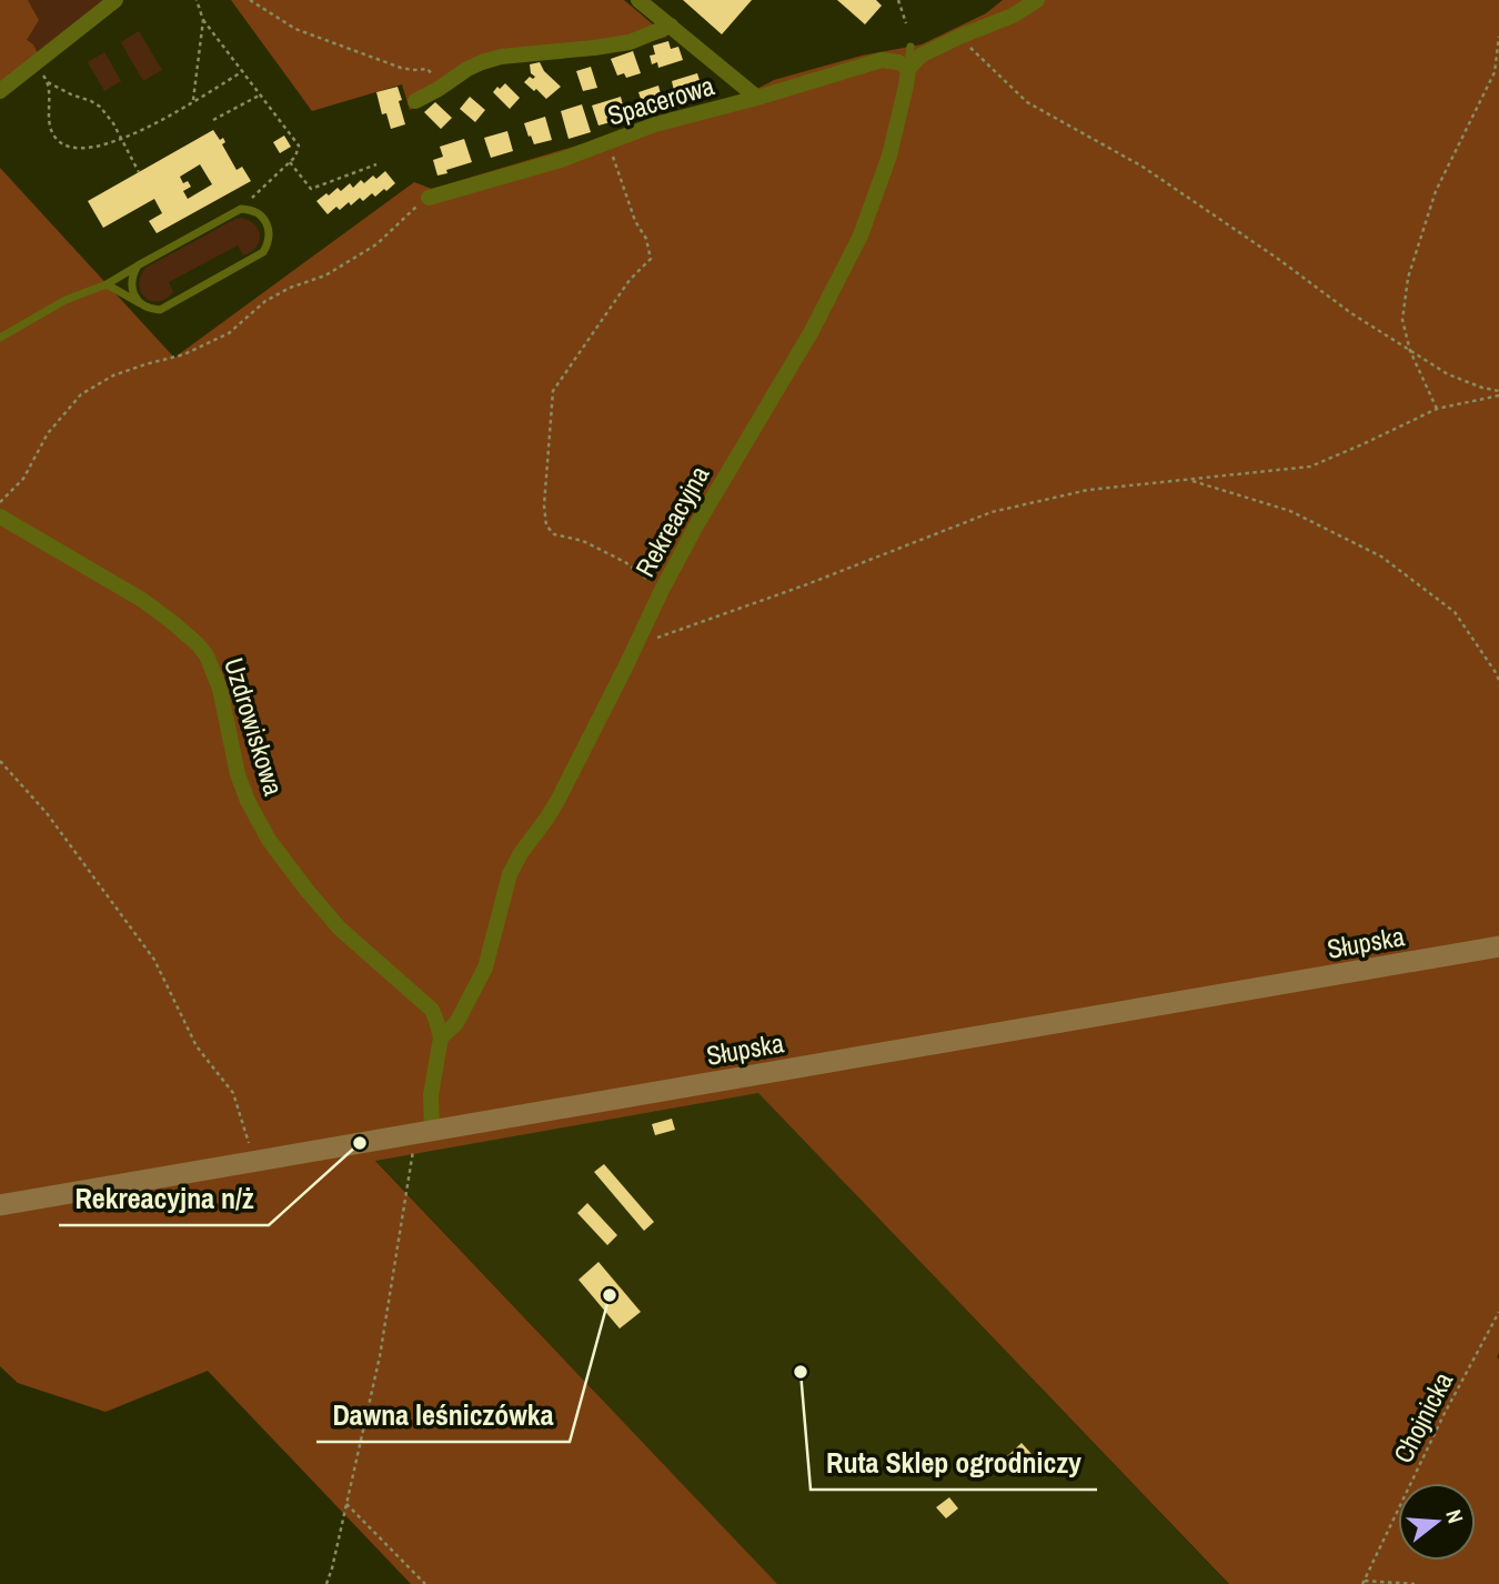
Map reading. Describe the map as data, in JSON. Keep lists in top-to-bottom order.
{
  "streets": {
    "street": [
      "Spacerowa",
      "Rekreacyjna",
      "Uzdrowiskowa",
      "Słupska"
    ],
    "path": ["Chojnicka"]
  },
  "crossings": [
    ["Spacerowa", "Rekreacyjna"],
    ["Rekreacyjna", "Uzdrowiskowa"],
    ["Rekreacyjna", "Słupska"]
  ],
  "places": ["Rekreacyjna n/ż", "Dawna leśniczówka", "Ruta Sklep ogrodniczy"],
  "north": "right"
}
